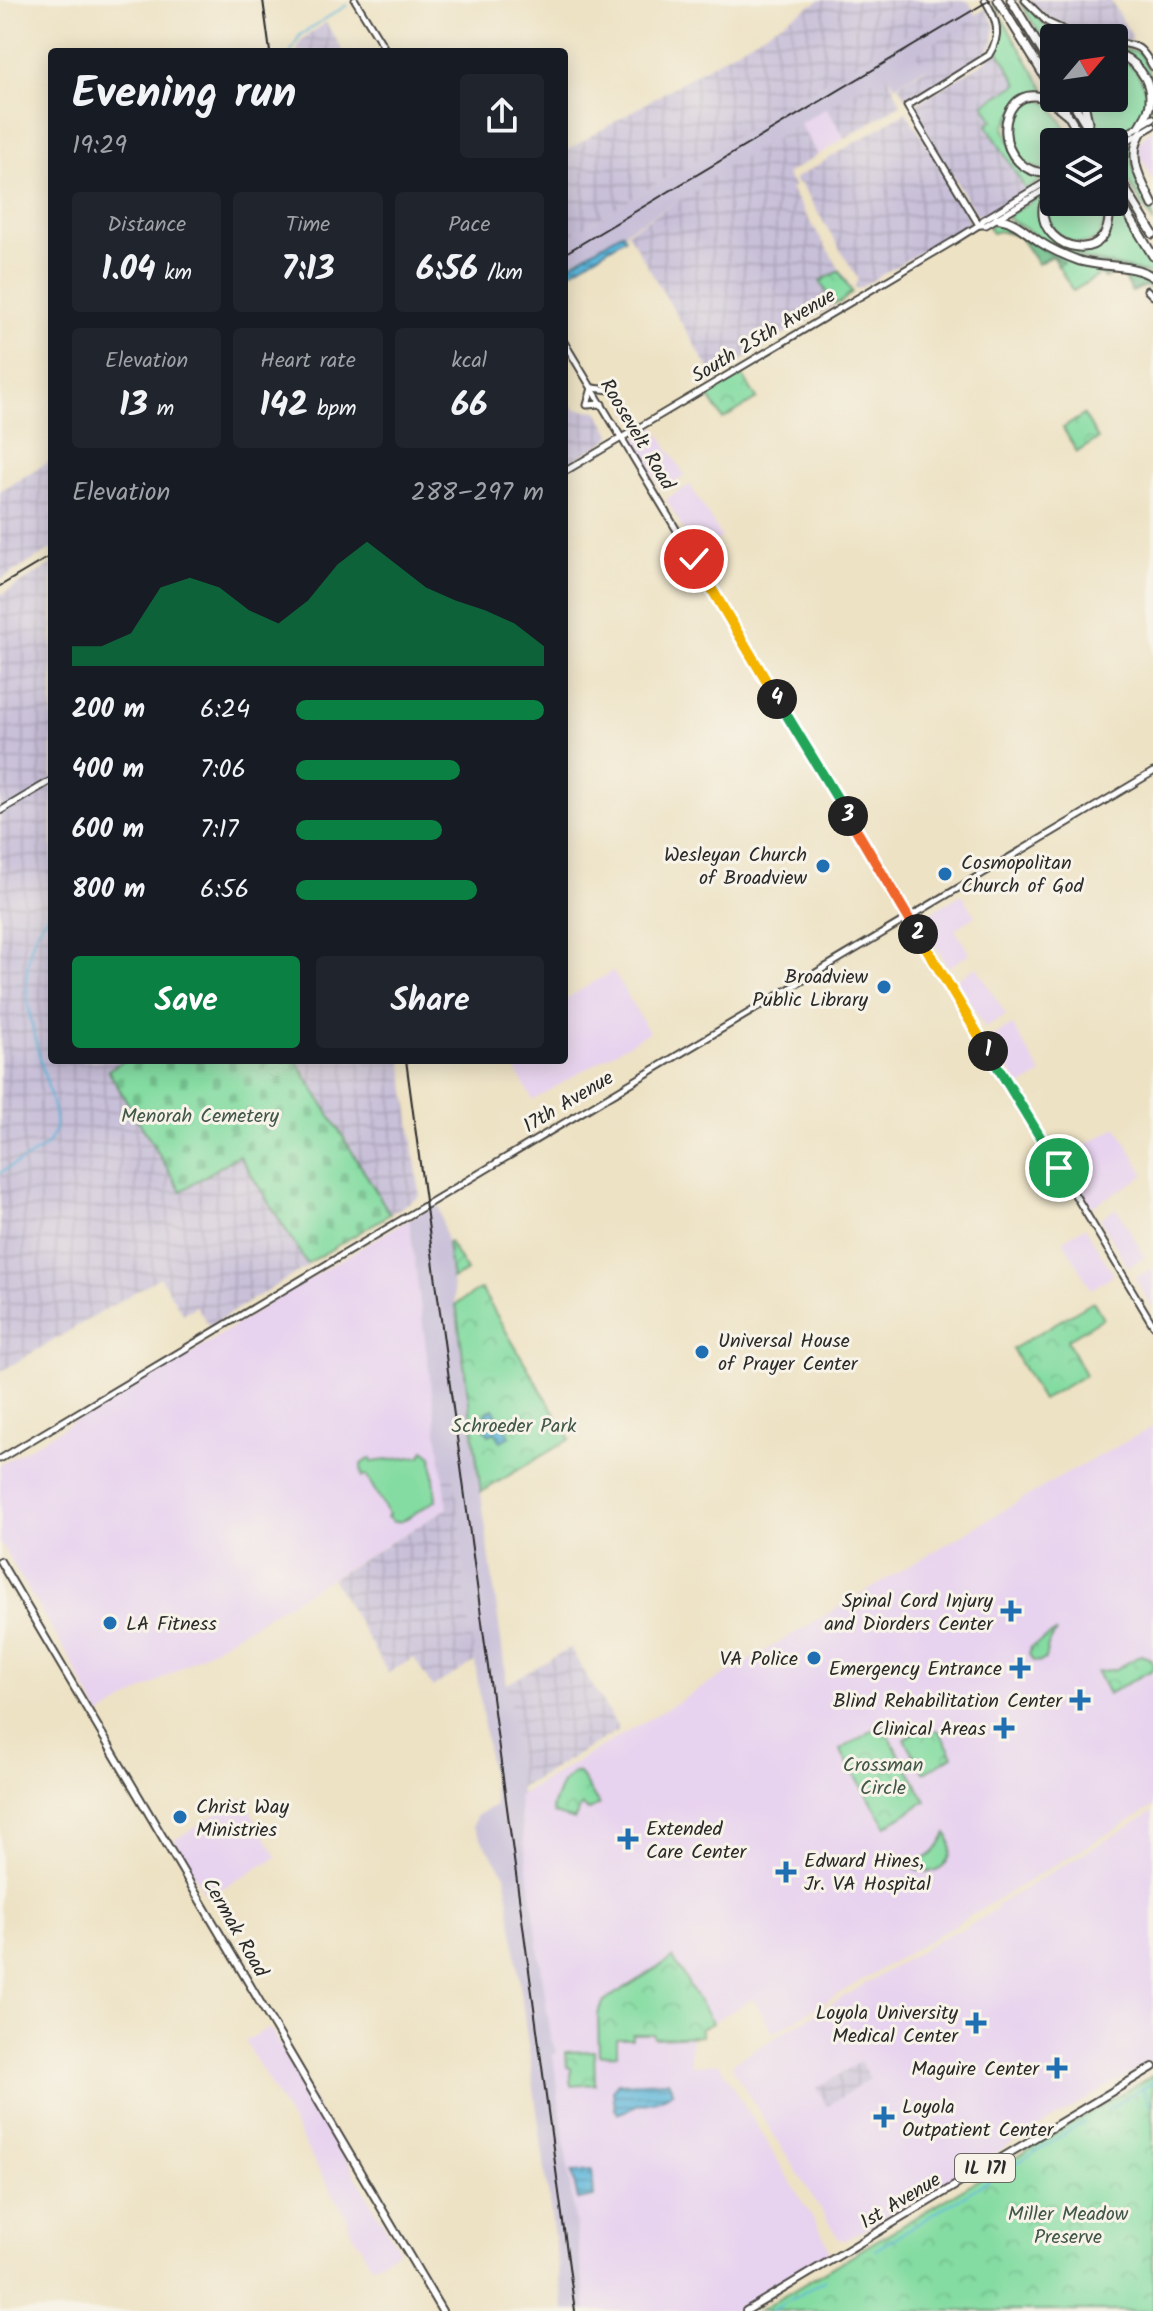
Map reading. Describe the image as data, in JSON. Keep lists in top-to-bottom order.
{
  "streets": {
    "main road": [
      "South 25th Avenue",
      "Roosevelt Road",
      "17th Avenue",
      "Cermak Road",
      "IL 171",
      "1st Avenue"
    ]
  },
  "crossings": [
    ["South 25th Avenue", "Roosevelt Road"],
    ["Roosevelt Road", "17th Avenue"]
  ],
  "parks": [
    "Menorah Cemetery",
    "Schroeder Park",
    "Crossman Circle",
    "Miller Meadow Preserve"
  ],
  "places": {
    "other": [
      "Wesleyan Church of Broadview",
      "Cosmopolitan Church of God",
      "Broadview Public Library",
      "Universal House of Prayer Center",
      "LA Fitness",
      "VA Police",
      "Christ Way Ministries"
    ],
    "health": [
      "Spinal Cord Injury and Diorders Center",
      "Emergency Entrance",
      "Blind Rehabilitation Center",
      "Clinical Areas",
      "Extended Care Center",
      "Edward Hines, Jr. VA Hospital",
      "Loyola University Medical Center",
      "Maguire Center",
      "Loyola Outpatient Center"
    ]
  },
  "north": "top right",
  "page": {
    "heading": ["Evening run", "19:29"],
    "stats": [
      ["Distance", "1.04 km"],
      ["Time", "7:13"],
      ["Pace", "6:56 /km"],
      ["Elevation", "13 m"],
      ["Heart rate", "142 bpm"],
      ["kcal", "66"]
    ],
    "chart": ["Elevation", "288–297 m"],
    "pins": [
      "4",
      "3",
      "2",
      "1"
    ],
    "list": [
      {
        "name": "200 m",
        "note": "6:24"
      },
      {
        "name": "400 m",
        "note": "7:06"
      },
      {
        "name": "600 m",
        "note": "7:17"
      },
      {
        "name": "800 m",
        "note": "6:56"
      }
    ],
    "buttons": ["Save", "Share"]
  }
}
